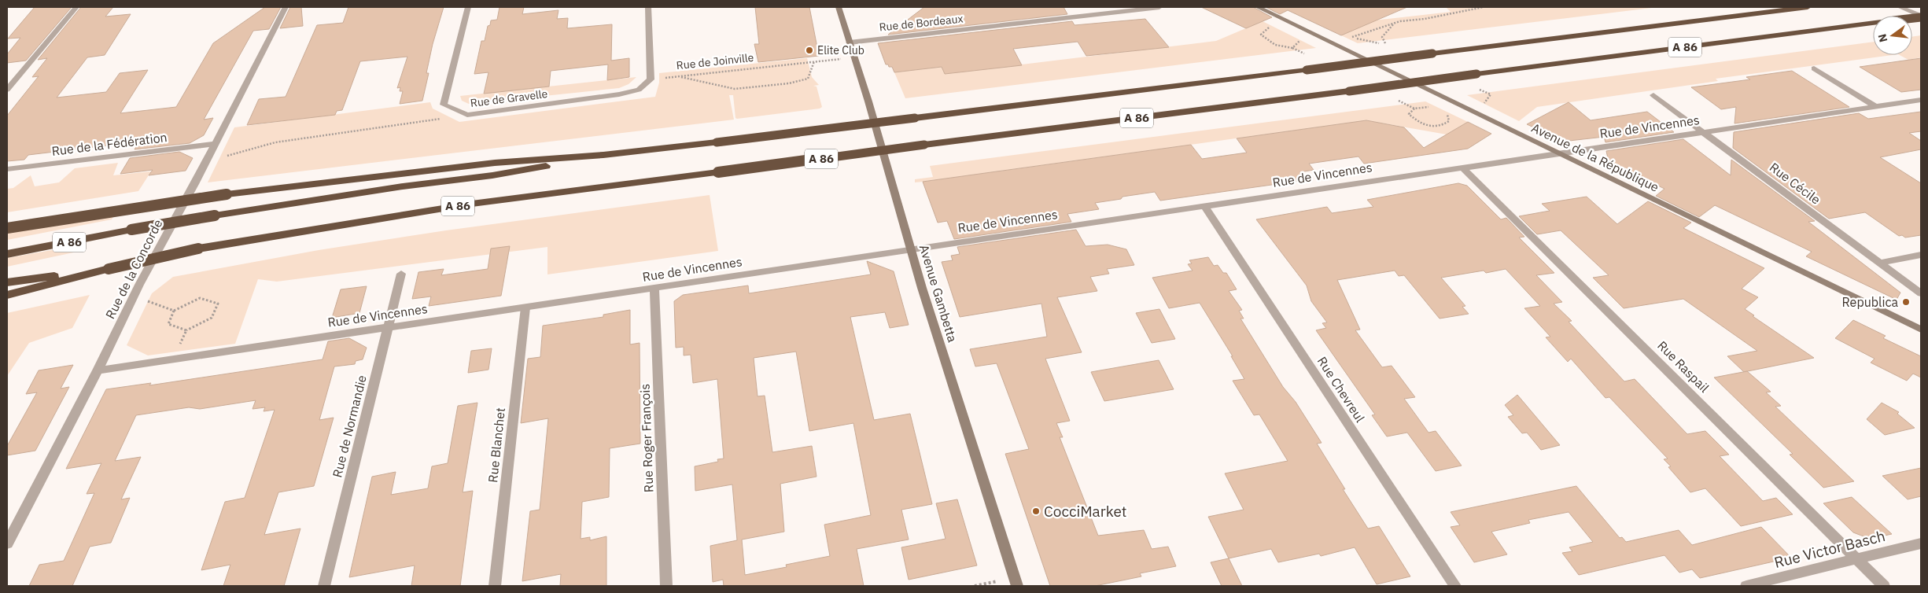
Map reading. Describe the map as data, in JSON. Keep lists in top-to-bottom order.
{
  "streets": {
    "highway": ["A 86"],
    "street": [
      "Rue de Bordeaux",
      "Rue de Gravelle",
      "Rue de Vincennes",
      "Rue de la Fédération",
      "Avenue de la République",
      "Rue Cécile",
      "Rue de la Concorde",
      "Avenue Gambetta",
      "Rue Raspail",
      "Rue Chevreul",
      "Rue de Normandie",
      "Rue Roger François",
      "Rue Blanchet",
      "Rue Victor Basch"
    ],
    "path": ["Rue de Joinville"]
  },
  "crossings": [
    ["Rue de Bordeaux", "Avenue Gambetta"],
    ["Rue de Joinville", "Rue de Gravelle"],
    ["Rue de Joinville", "Avenue Gambetta"],
    ["Rue de Vincennes", "Avenue de la République"],
    ["Rue de Vincennes", "Rue Cécile"],
    ["Rue de Vincennes", "Rue de la Concorde"],
    ["Rue de Vincennes", "Avenue Gambetta"],
    ["Rue de Vincennes", "Rue Raspail"],
    ["Rue de Vincennes", "Rue Chevreul"],
    ["Rue de Vincennes", "Rue de Normandie"],
    ["Rue de Vincennes", "Rue Roger François"],
    ["Rue de Vincennes", "Rue Blanchet"],
    ["Rue de la Fédération", "Rue de la Concorde"],
    ["Rue Raspail", "Rue Victor Basch"]
  ],
  "places": ["Elite Club", "Republica", "CocciMarket"],
  "north": "left"
}
